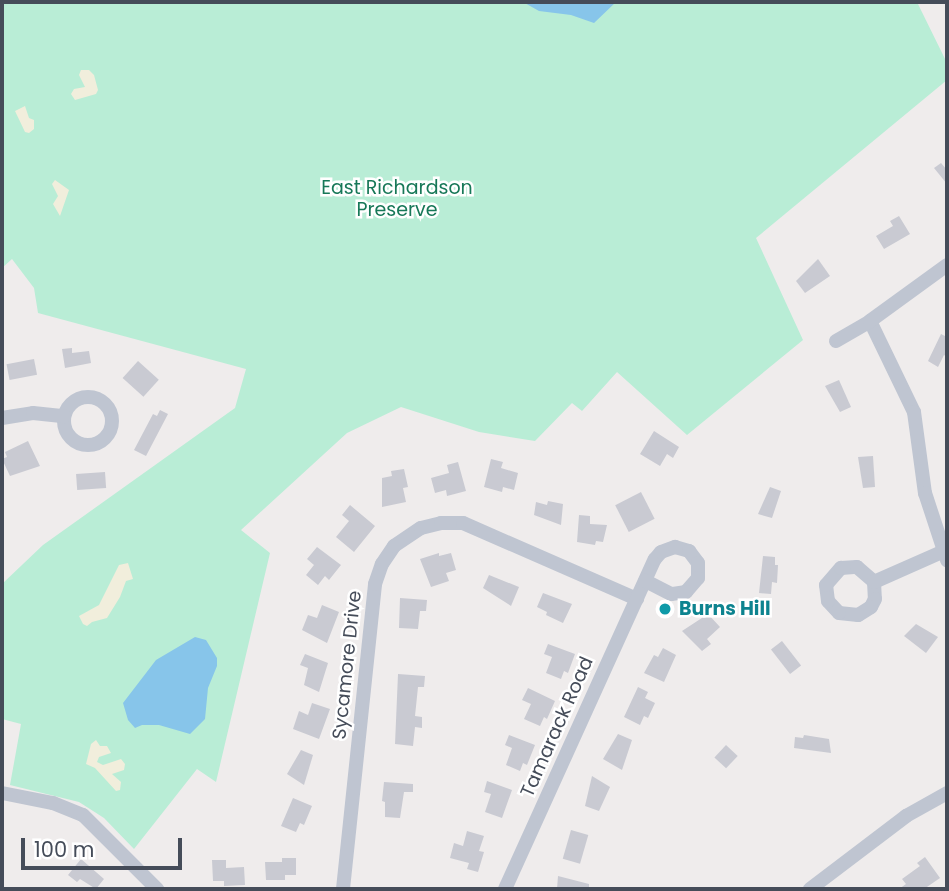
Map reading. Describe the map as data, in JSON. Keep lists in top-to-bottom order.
{
  "streets": {
    "street": ["Sycamore Drive", "Tamarack Road"]
  },
  "crossings": [
    ["Sycamore Drive", "Tamarack Road"]
  ],
  "parks": ["East Richardson Preserve"],
  "places": ["Burns Hill"],
  "scale_bar": "100 m"
}
